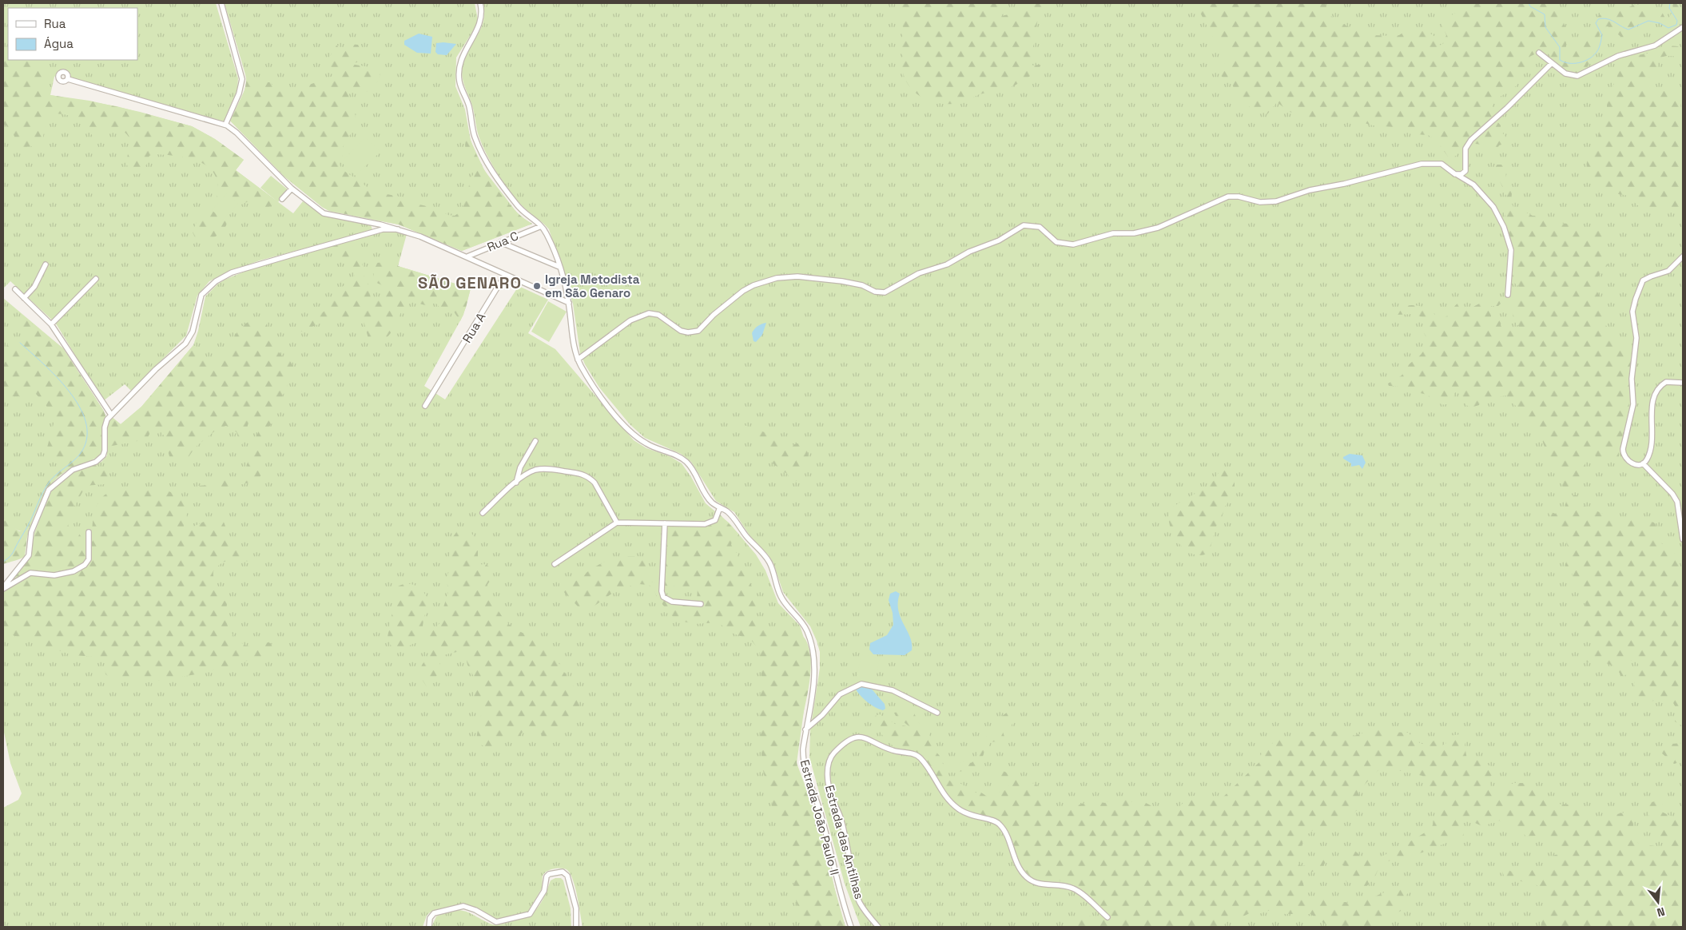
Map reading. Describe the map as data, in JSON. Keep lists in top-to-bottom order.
{
  "streets": {
    "street": [
      "Rua C",
      "Rua A",
      "Estrada João Paulo II",
      "Estrada das Antilhas"
    ]
  },
  "crossings": [
    ["Rua C", "Estrada João Paulo II"]
  ],
  "districts": ["SÃO GENARO"],
  "places": ["Igreja Metodista em São Genaro"],
  "legend": ["Rua", "Água"],
  "north": "bottom"
}
